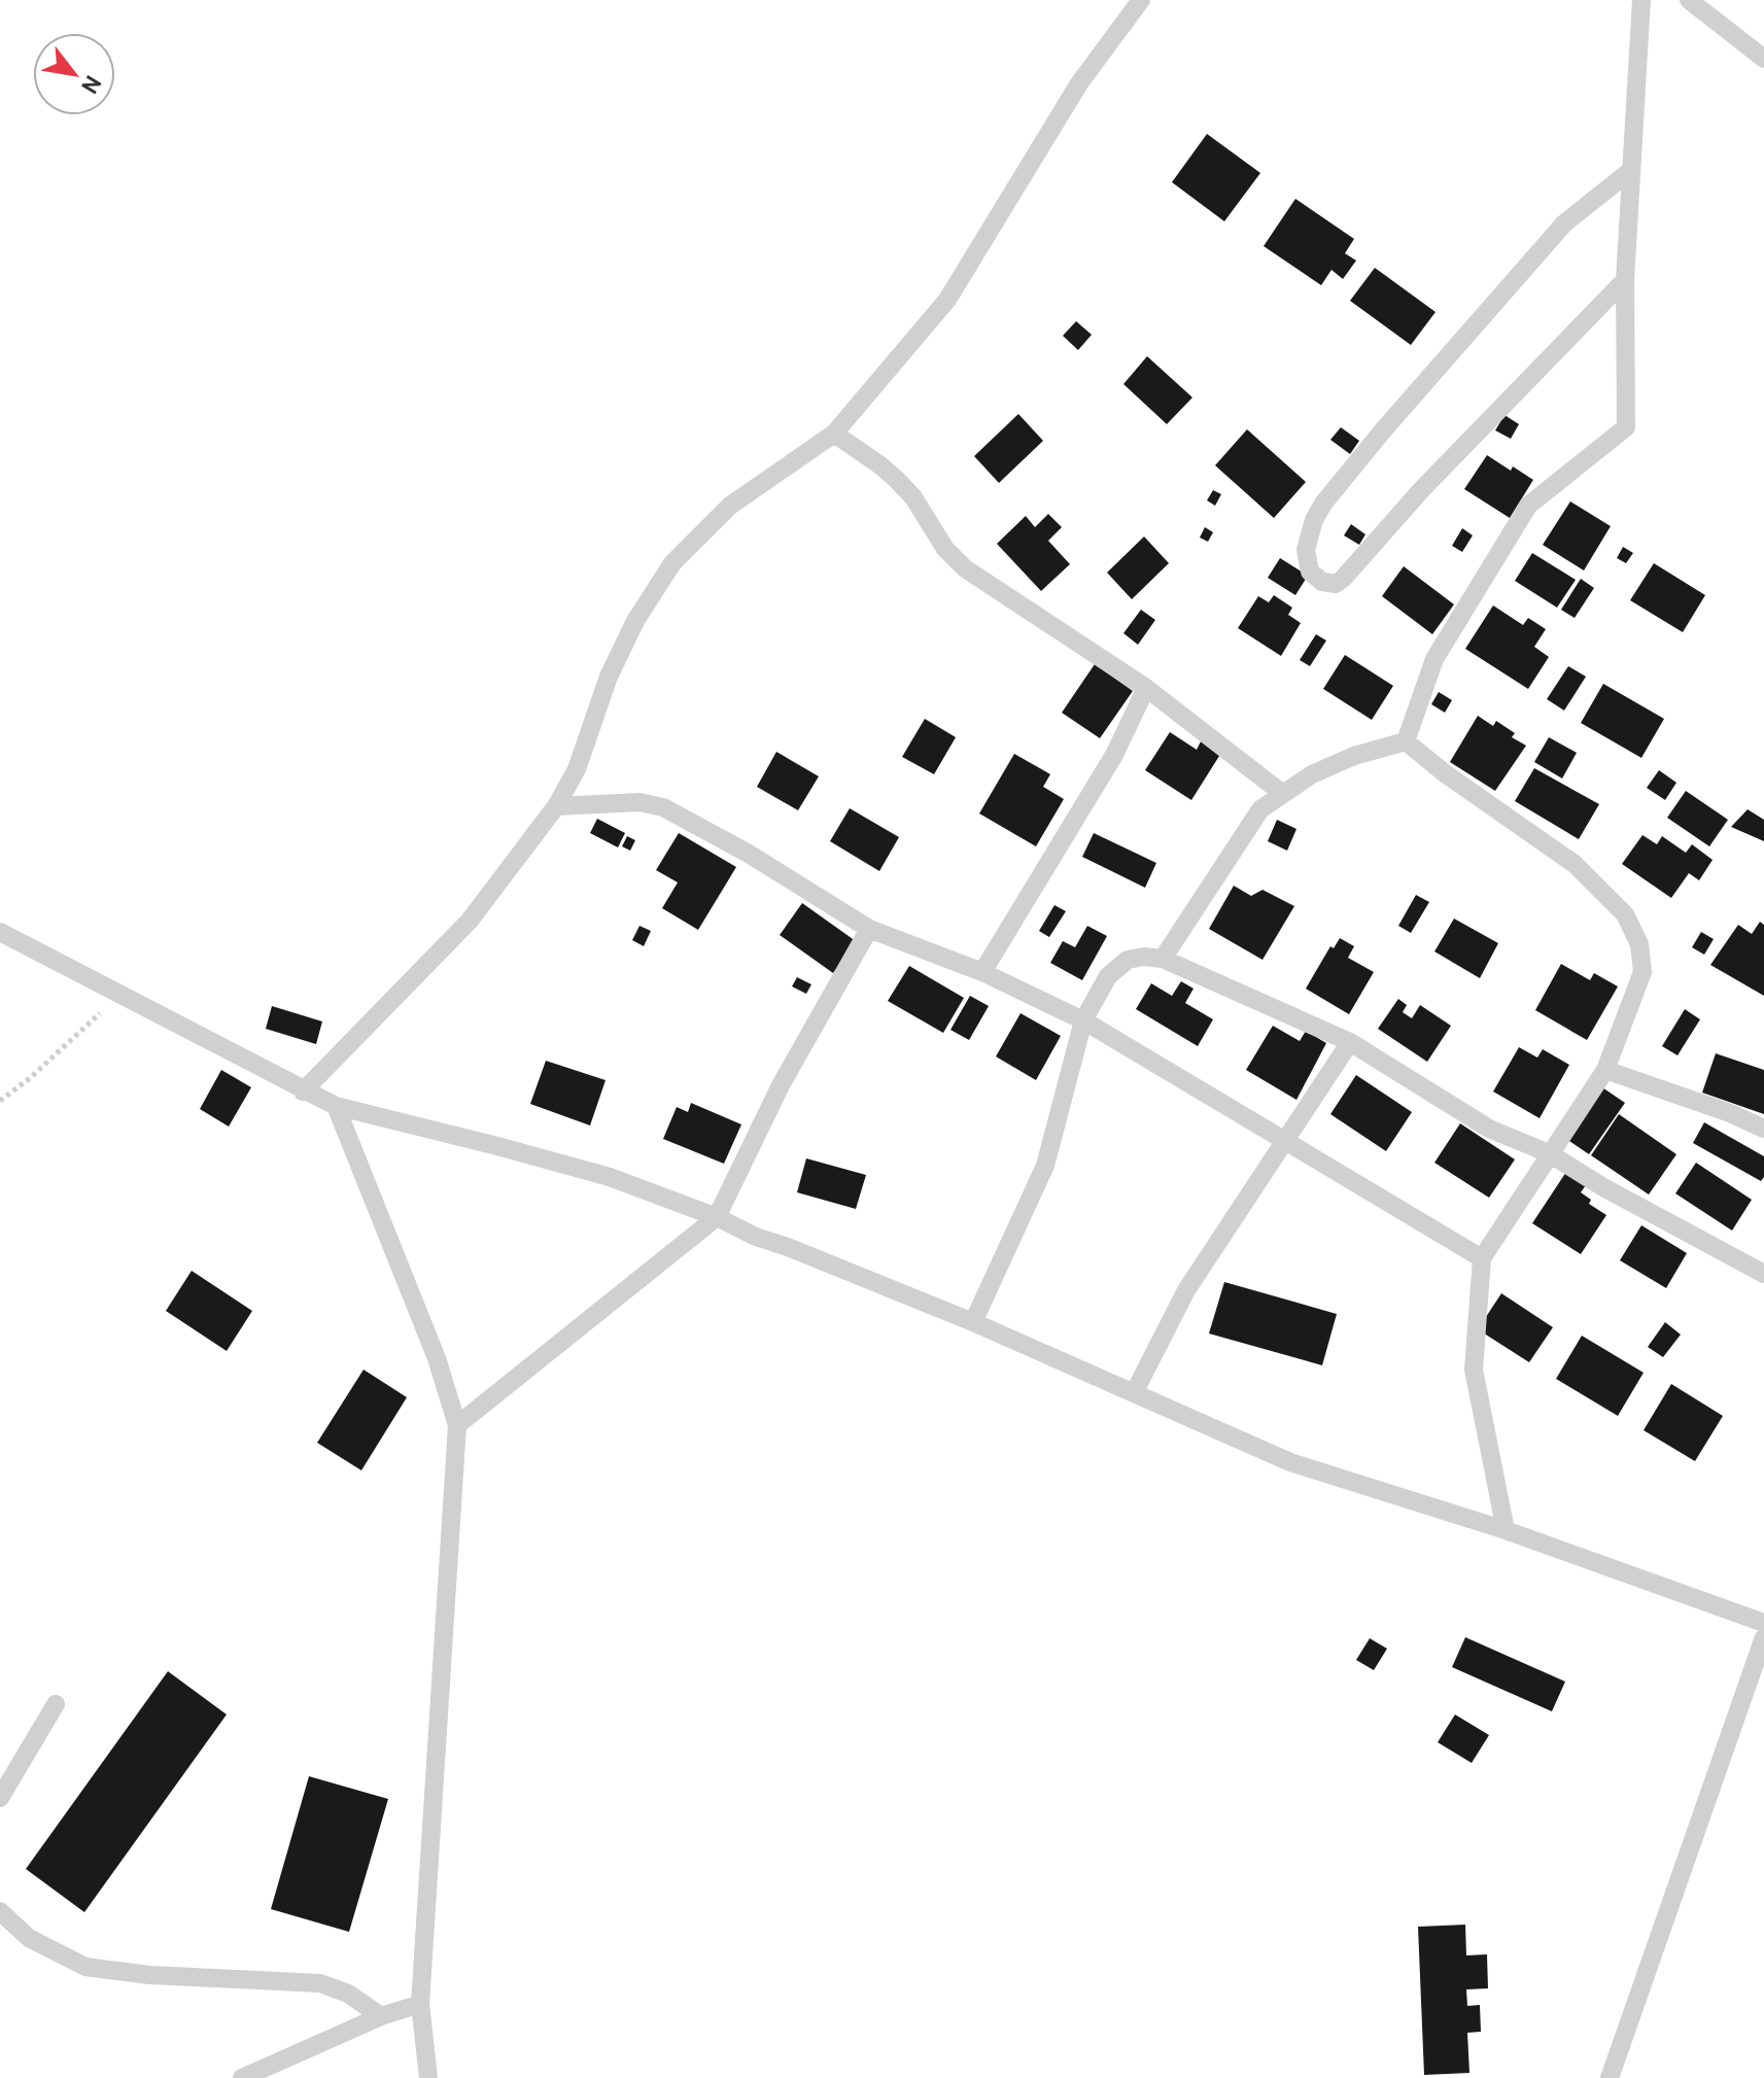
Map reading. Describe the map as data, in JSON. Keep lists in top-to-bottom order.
{
  "north": "bottom right"
}
